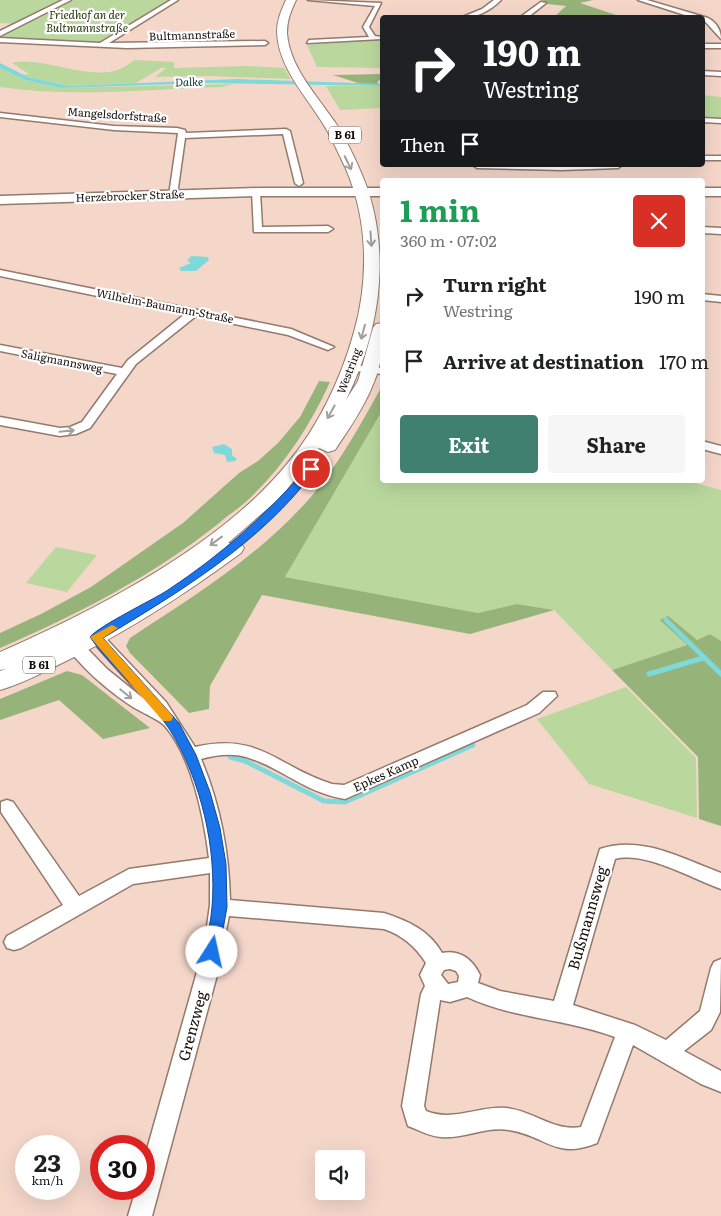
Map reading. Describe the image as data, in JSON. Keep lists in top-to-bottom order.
{
  "streets": {
    "main road": ["B 61", "Westring"],
    "street": [
      "Bultmannstraße",
      "Mangelsdorfstraße",
      "Herzebrocker Straße",
      "Wilhelm-Baumann-Straße",
      "Saligmannsweg",
      "Epkes Kamp",
      "Bußmannsweg",
      "Grenzweg"
    ]
  },
  "crossings": [
    ["B 61", "Westring"],
    ["B 61", "Grenzweg"],
    ["Herzebrocker Straße", "Westring"],
    ["Wilhelm-Baumann-Straße", "Saligmannsweg"],
    ["Westring", "Grenzweg"],
    ["Epkes Kamp", "Grenzweg"]
  ],
  "one_way": ["Saligmannsweg"],
  "water": ["Dalke"],
  "parks": ["Friedhof an der Bultmannstraße"],
  "page": {
    "turn": ["190 m", "Westring"],
    "then": "Then",
    "heading": ["1 min", "360 m · 07:02"],
    "list": [
      {
        "name": "Turn right",
        "note": "Westring",
        "value": "190 m"
      },
      {
        "name": "Arrive at destination",
        "value": "170 m"
      }
    ],
    "buttons": ["Exit", "Share"],
    "speed": "23 km/h",
    "limit": "30"
  }
}
